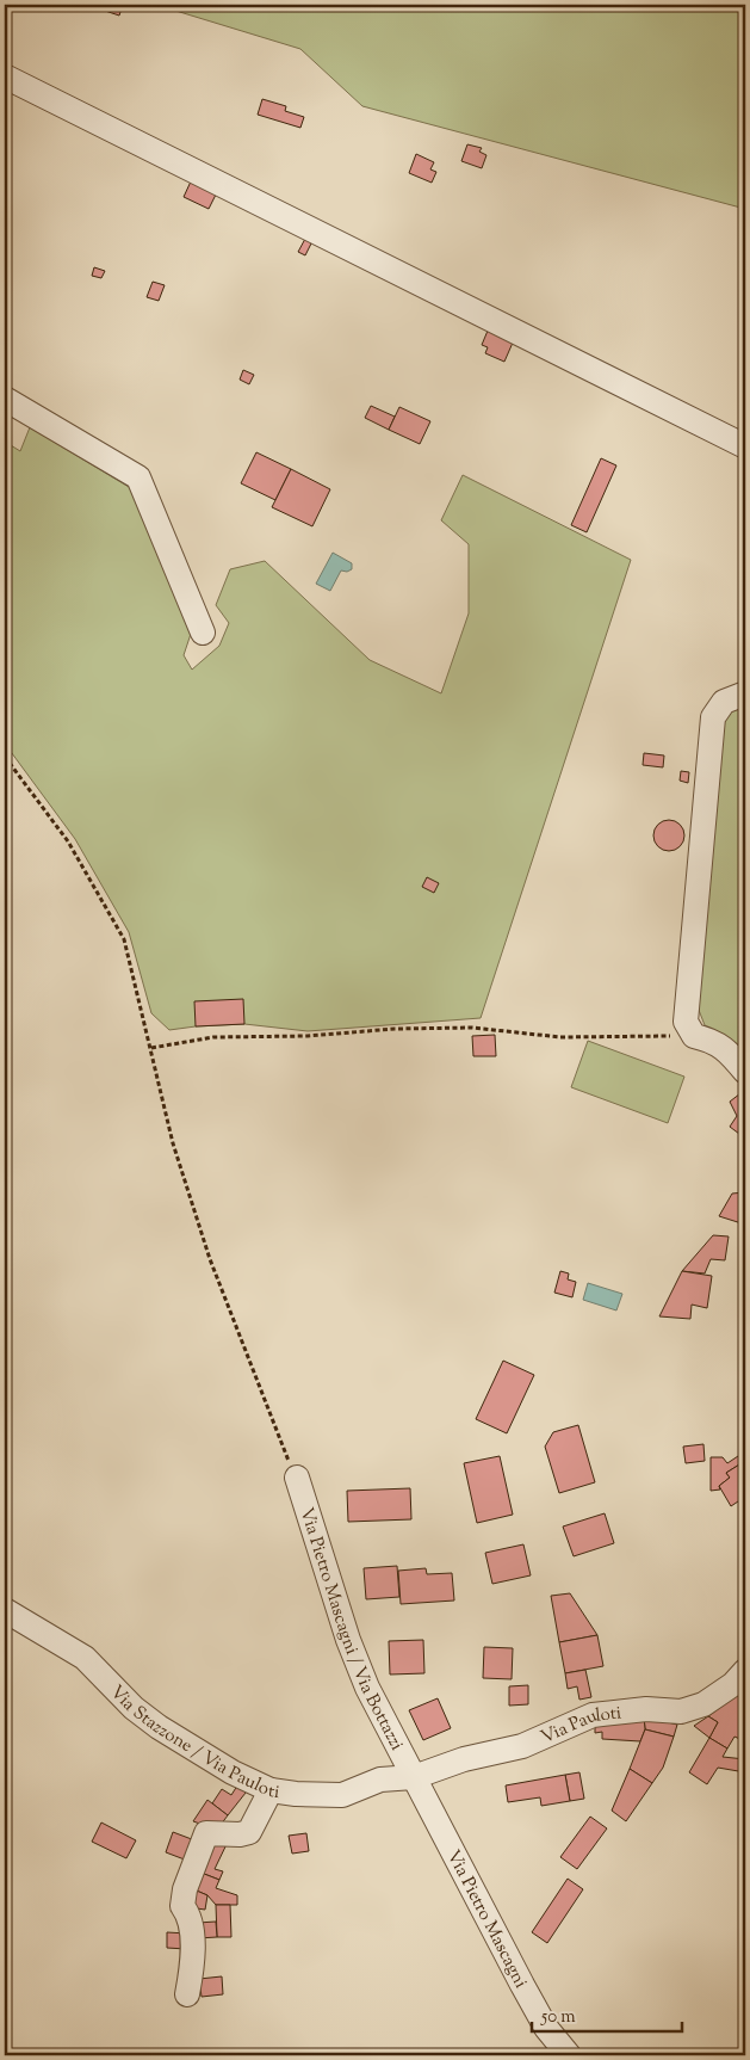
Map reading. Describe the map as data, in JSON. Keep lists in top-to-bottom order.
{
  "streets": {
    "street": [
      "Via Pietro Mascagni / Via Bottazzi",
      "Via Pauloti",
      "Via Stazzone / Via Pauloti",
      "Via Pietro Mascagni"
    ]
  },
  "crossings": [
    ["Via Pietro Mascagni / Via Bottazzi", "Via Pauloti"],
    ["Via Pietro Mascagni / Via Bottazzi", "Via Stazzone / Via Pauloti"],
    ["Via Pietro Mascagni / Via Bottazzi", "Via Pietro Mascagni"],
    ["Via Pauloti", "Via Stazzone / Via Pauloti"],
    ["Via Pauloti", "Via Pietro Mascagni"],
    ["Via Stazzone / Via Pauloti", "Via Pietro Mascagni"]
  ],
  "scale_bar": "50 m"
}
